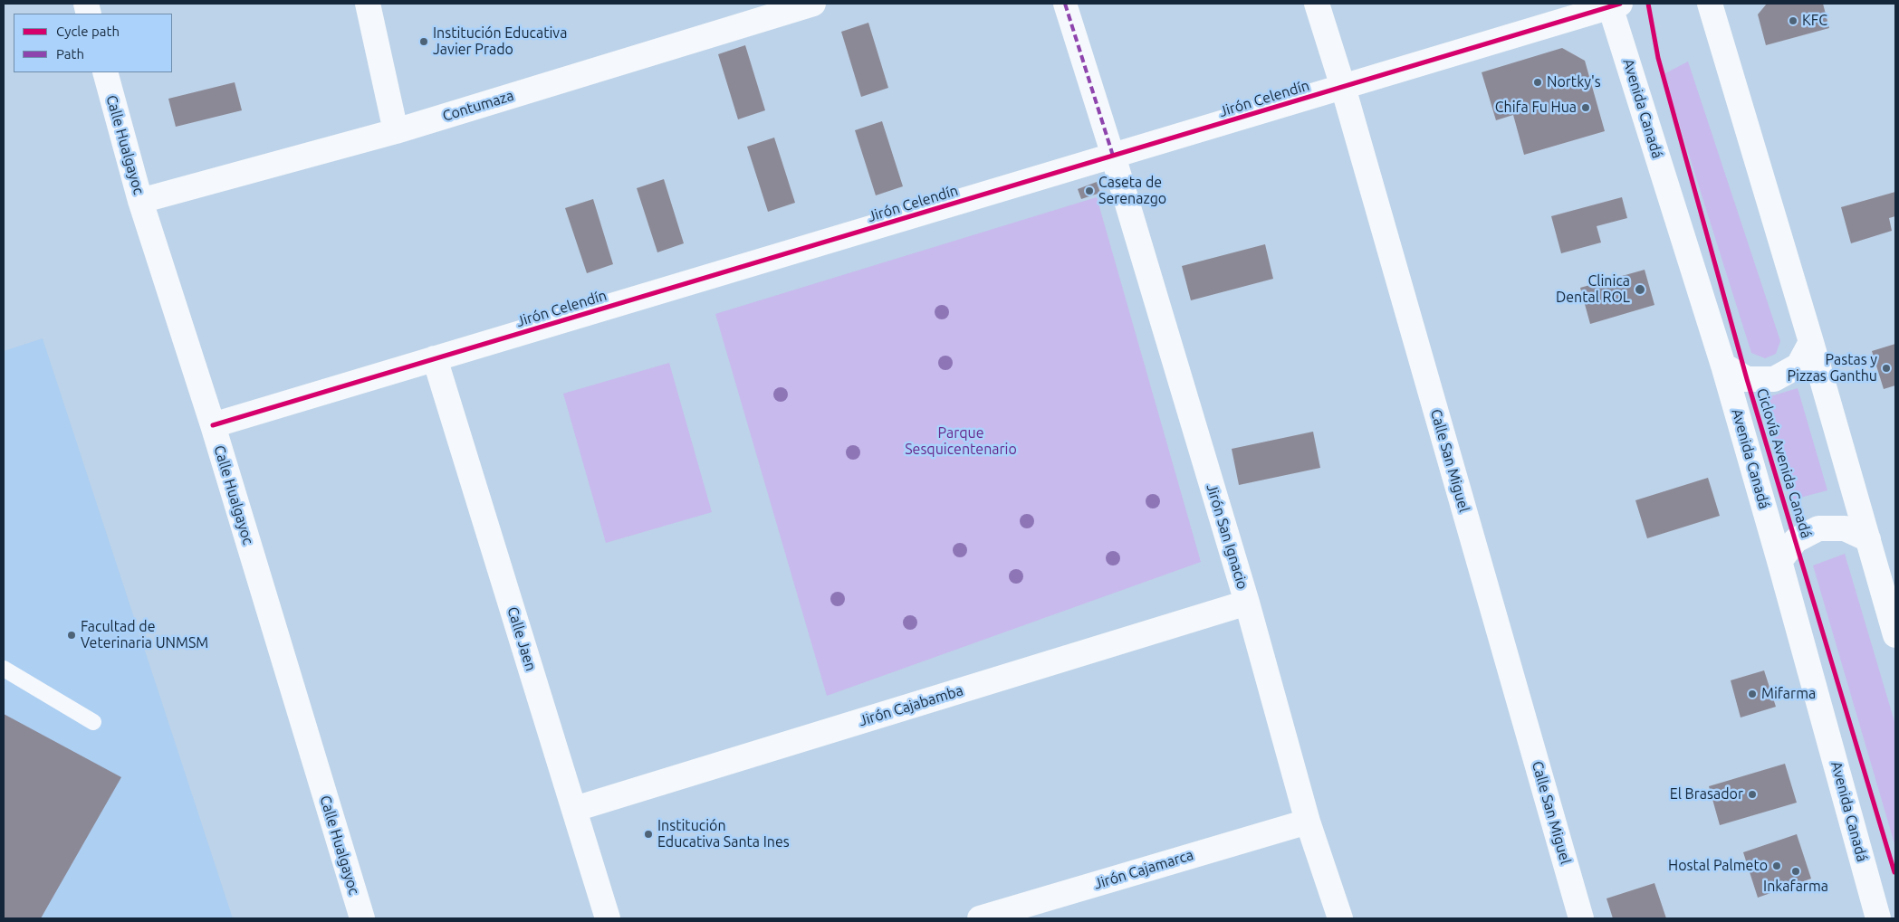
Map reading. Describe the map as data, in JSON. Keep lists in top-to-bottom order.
{
  "streets": {
    "street": [
      "Jirón Celendín",
      "Contumaza",
      "Avenida Canadá",
      "Calle Hualgayoc",
      "Calle San Miguel",
      "Jirón San Ignacio",
      "Calle Jaen",
      "Jirón Cajabamba",
      "Jirón Cajamarca"
    ],
    "cycle path": ["Ciclovía Avenida Canadá"]
  },
  "crossings": [
    ["Jirón Celendín", "Avenida Canadá"],
    ["Jirón Celendín", "Calle Hualgayoc"],
    ["Jirón Celendín", "Calle San Miguel"],
    ["Jirón Celendín", "Jirón San Ignacio"],
    ["Jirón Celendín", "Calle Jaen"],
    ["Contumaza", "Calle Hualgayoc"],
    ["Jirón San Ignacio", "Jirón Cajabamba"],
    ["Jirón San Ignacio", "Jirón Cajamarca"],
    ["Calle Jaen", "Jirón Cajabamba"]
  ],
  "parks": ["Parque Sesquicentenario"],
  "places": [
    "KFC",
    "Institución Educativa Javier Prado",
    "Nortky's",
    "Chifa Fu Hua",
    "Caseta de Serenazgo",
    "Clinica Dental ROL",
    "Pastas y Pizzas Ganthu",
    "Facultad de Veterinaria UNMSM",
    "Mifarma",
    "El Brasador",
    "Institución Educativa Santa Ines",
    "Hostal Palmeto",
    "Inkafarma"
  ],
  "legend": ["Cycle path", "Path"]
}
